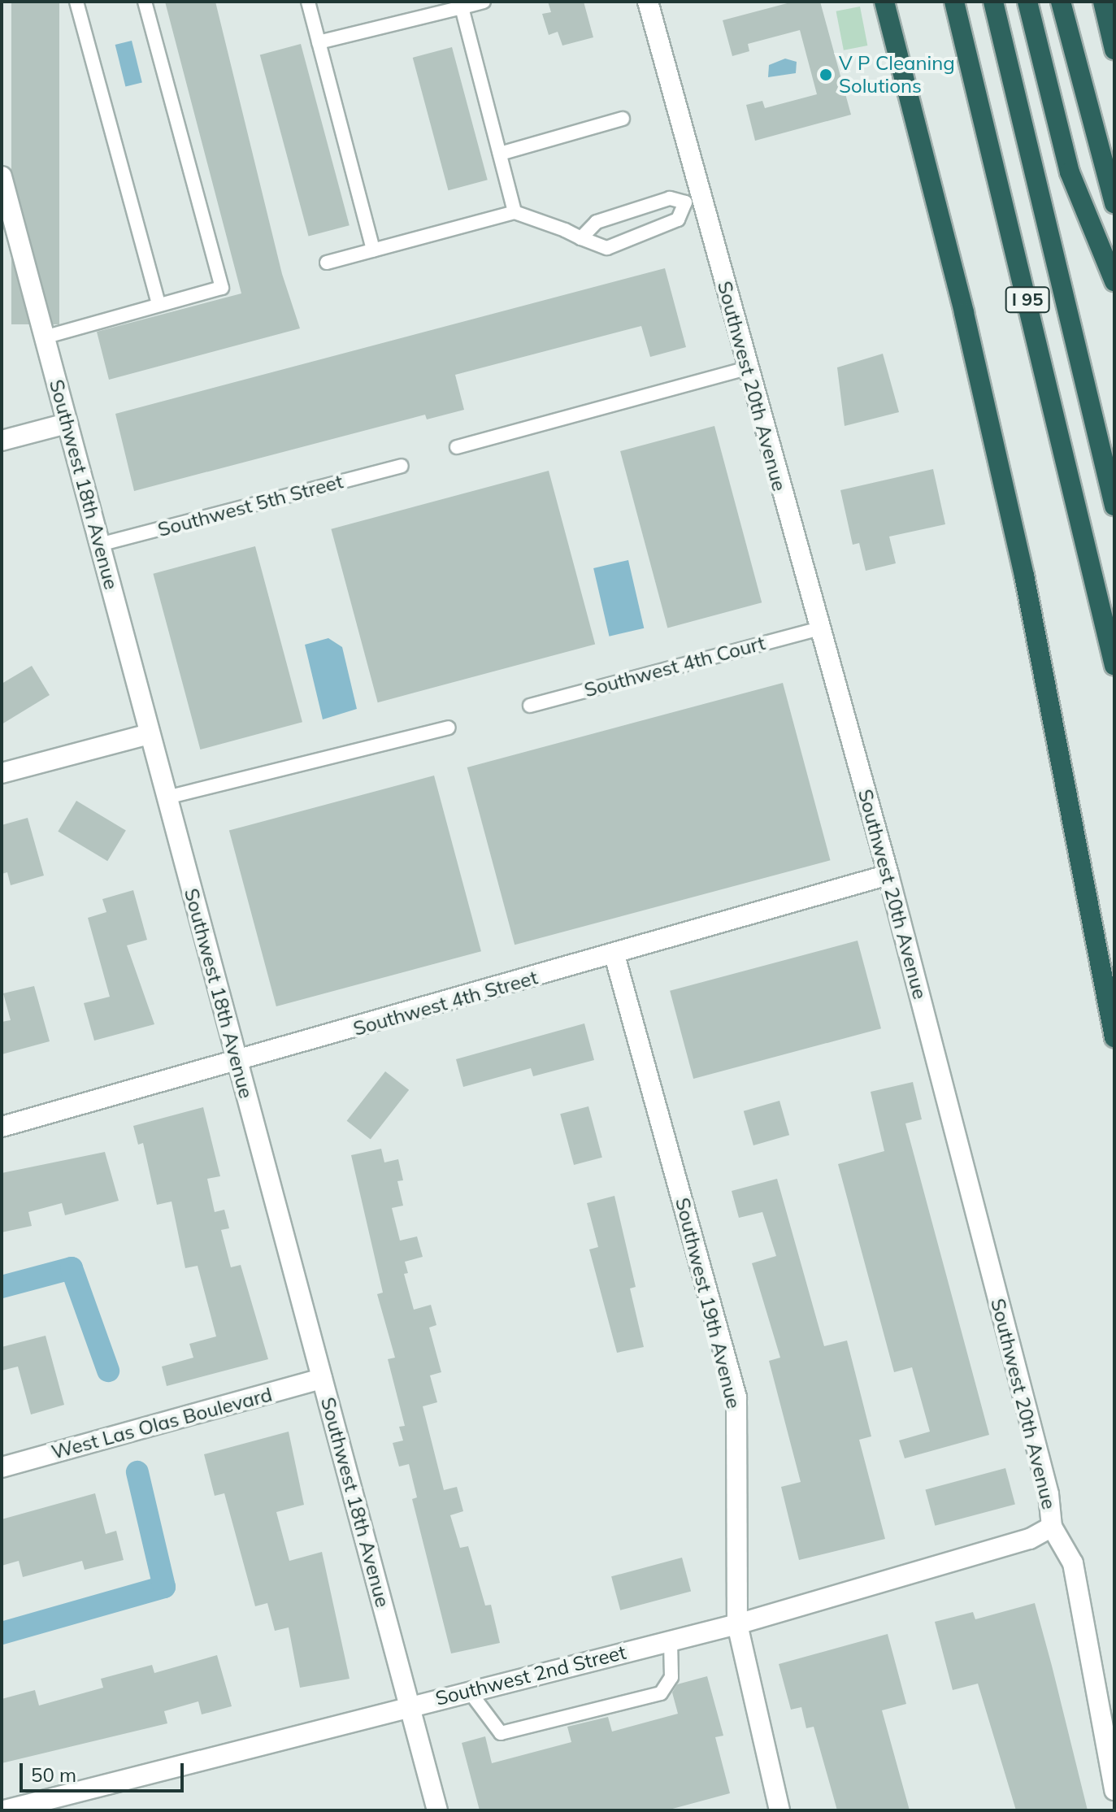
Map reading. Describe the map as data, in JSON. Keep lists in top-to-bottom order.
{
  "streets": {
    "highway": ["I 95"],
    "street": [
      "Southwest 20th Avenue",
      "Southwest 18th Avenue",
      "Southwest 4th Street",
      "Southwest 19th Avenue",
      "West Las Olas Boulevard",
      "Southwest 2nd Street"
    ],
    "lane": ["Southwest 5th Street", "Southwest 4th Court"]
  },
  "crossings": [
    ["Southwest 20th Avenue", "Southwest 4th Court"],
    ["Southwest 20th Avenue", "Southwest 4th Street"],
    ["Southwest 20th Avenue", "Southwest 2nd Street"],
    ["Southwest 18th Avenue", "Southwest 5th Street"],
    ["Southwest 18th Avenue", "Southwest 4th Street"],
    ["Southwest 18th Avenue", "West Las Olas Boulevard"],
    ["Southwest 18th Avenue", "Southwest 2nd Street"],
    ["Southwest 4th Street", "Southwest 19th Avenue"],
    ["Southwest 19th Avenue", "Southwest 2nd Street"]
  ],
  "places": ["V P Cleaning Solutions"],
  "scale_bar": "50 m"
}
